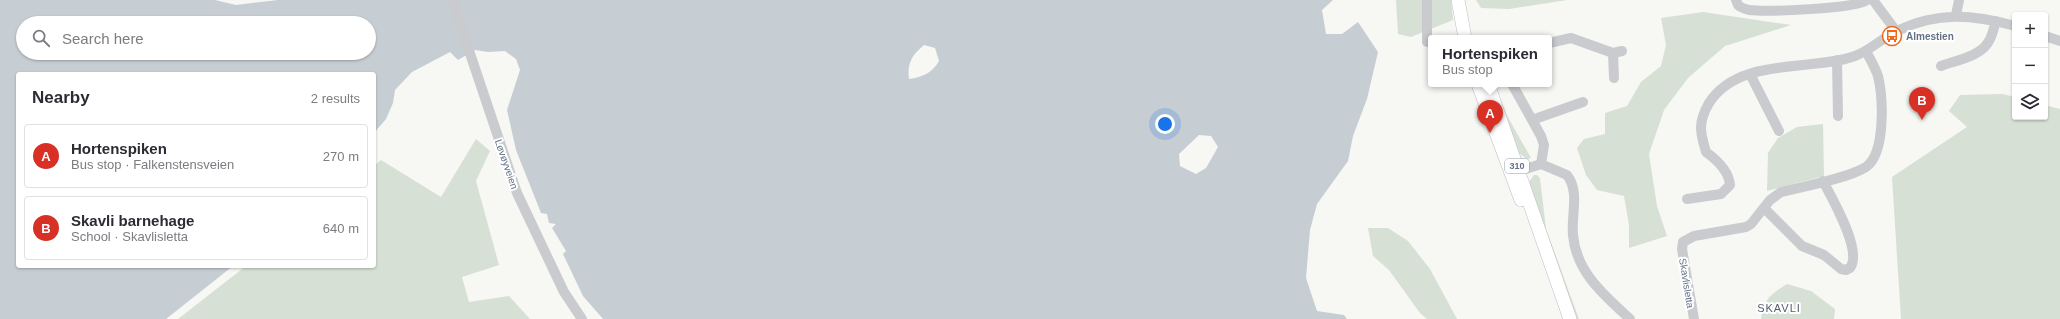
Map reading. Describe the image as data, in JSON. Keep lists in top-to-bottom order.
{
  "streets": {
    "main road": ["310"],
    "street": ["Løvøyveien", "Skavlisletta"]
  },
  "districts": ["SKAVLI"],
  "places": {
    "bus stop": ["Almestien"]
  },
  "page": {
    "map_buttons": ["+", "−"],
    "search": "Search here",
    "popup": ["Hortenspiken", "Bus stop"],
    "heading": ["Nearby", "2 results"],
    "pins": ["B", "A"],
    "list": [
      {
        "mark": "A",
        "name": "Hortenspiken",
        "note": "Bus stop · Falkenstensveien",
        "value": "270 m"
      },
      {
        "mark": "B",
        "name": "Skavli barnehage",
        "note": "School · Skavlisletta",
        "value": "640 m"
      }
    ]
  }
}
